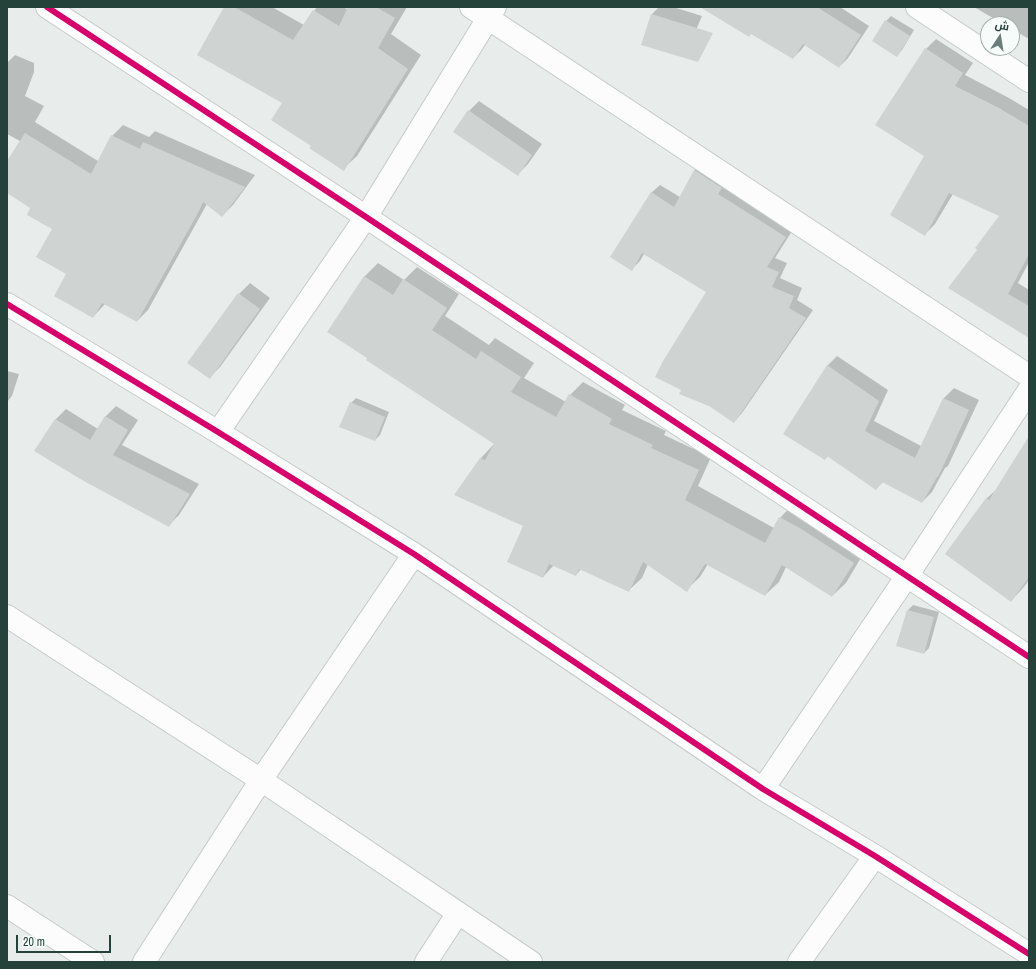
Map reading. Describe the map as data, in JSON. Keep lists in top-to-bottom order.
{
  "scale_bar": "20 m",
  "north": "top"
}
